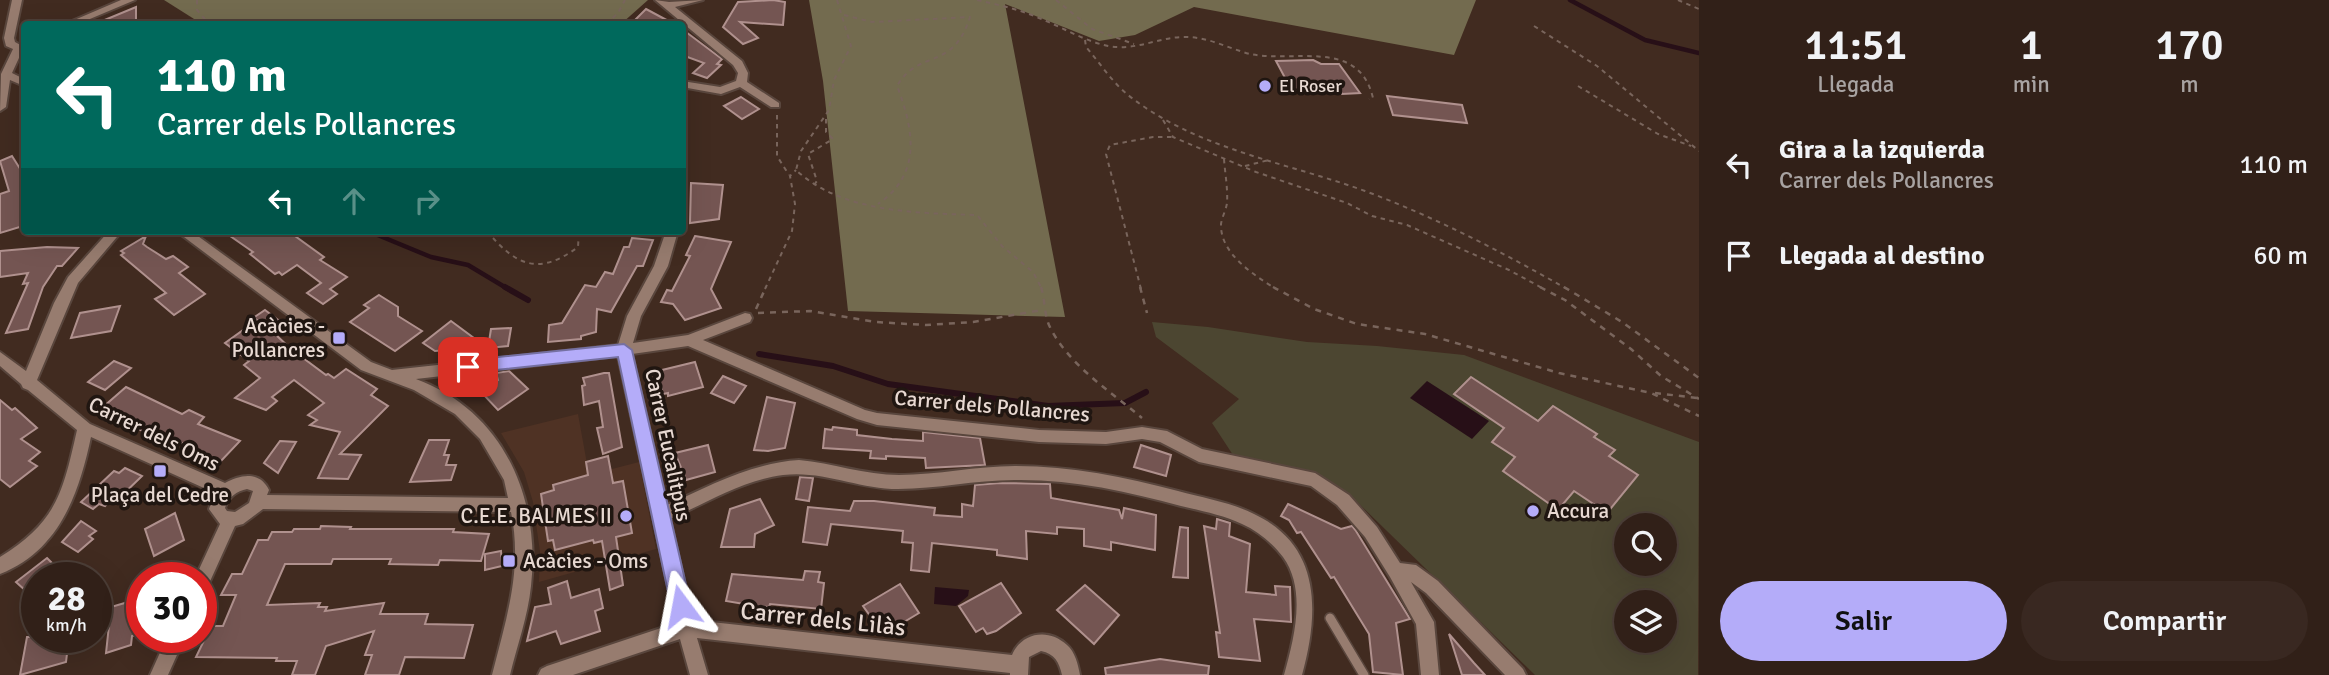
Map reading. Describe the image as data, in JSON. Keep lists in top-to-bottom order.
{
  "streets": {
    "street": [
      "Carrer dels Pollancres",
      "Carrer dels Oms",
      "Carrer Eucalitpus",
      "Carrer dels Lilàs"
    ]
  },
  "crossings": [
    ["Carrer Eucalitpus", "Carrer dels Lilàs"]
  ],
  "places": {
    "other": ["El Roser", "Accura", "C.E.E. BALMES II"],
    "transit": ["Acàcies - Pollancres", "Plaça del Cedre", "Acàcies - Oms"]
  },
  "page": {
    "eta": [
      "11:51",
      "Llegada",
      "1",
      "min",
      "170",
      "m"
    ],
    "turn": ["110 m", "Carrer dels Pollancres"],
    "list": [
      {
        "name": "Gira a la izquierda",
        "note": "Carrer dels Pollancres",
        "value": "110 m"
      },
      {
        "name": "Llegada al destino",
        "value": "60 m"
      }
    ],
    "speed": "28 km/h",
    "limit": "30",
    "buttons": ["Salir", "Compartir"]
  }
}
